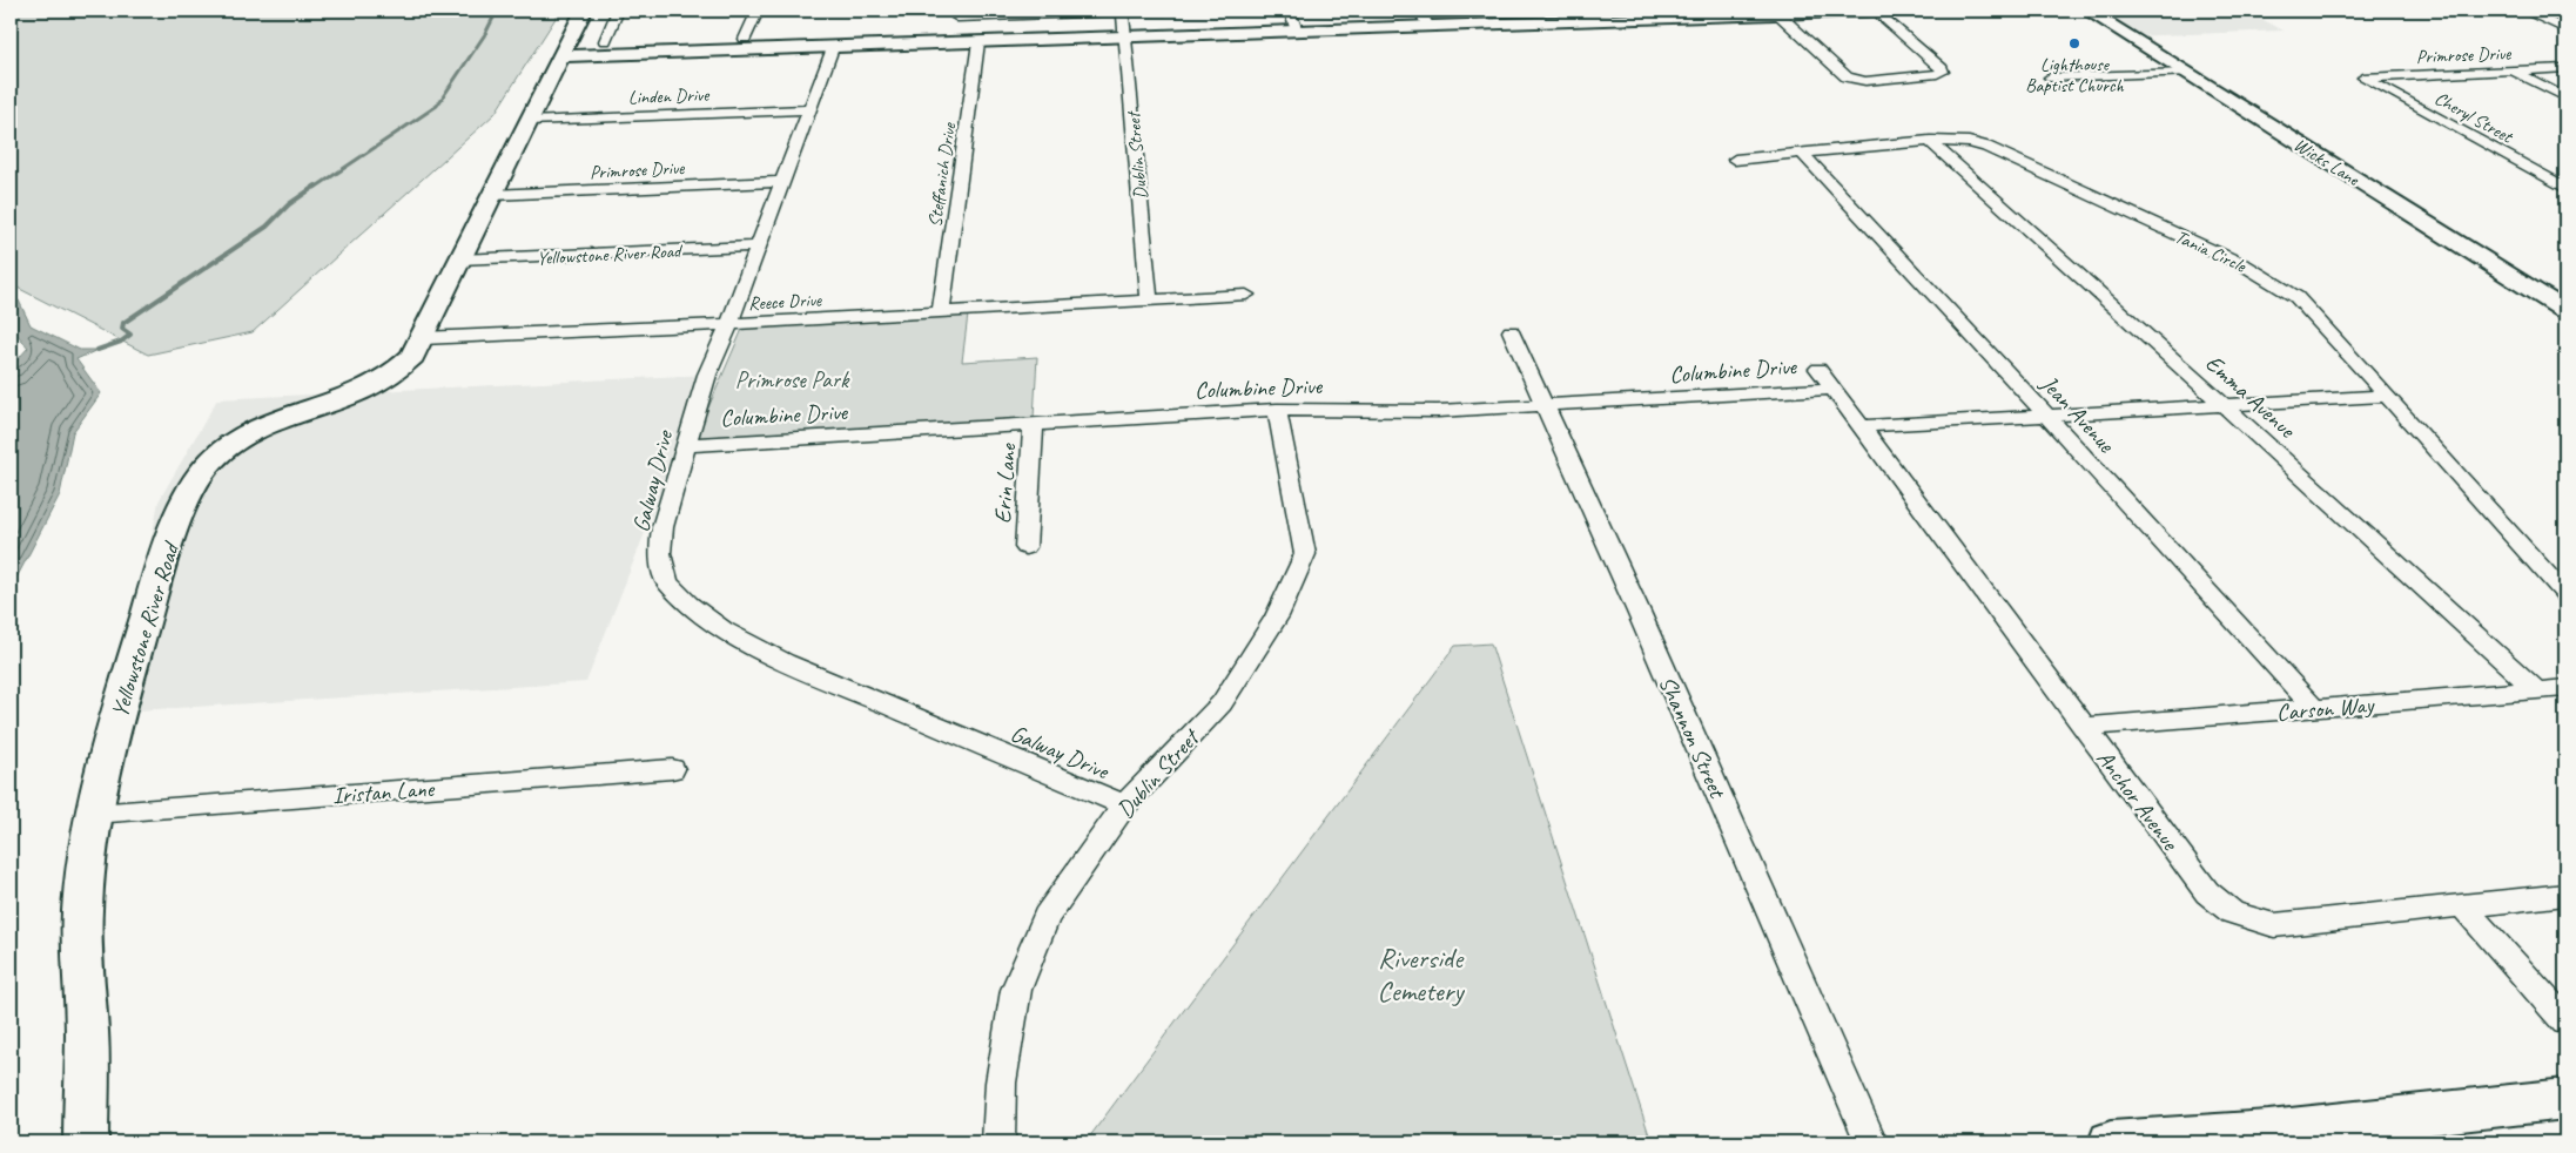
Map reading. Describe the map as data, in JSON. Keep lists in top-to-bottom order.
{
  "streets": {
    "street": [
      "Primrose Drive",
      "Linden Drive",
      "Cheryl Street",
      "Dublin Street",
      "Wicks Lane",
      "Steffanich Drive",
      "Tania Circle",
      "Yellowstone River Road",
      "Reece Drive",
      "Columbine Drive",
      "Emma Avenue",
      "Jean Avenue",
      "Galway Drive",
      "Erin Lane",
      "Carson Way",
      "Shannon Street",
      "Iristan Lane",
      "Anchor Avenue"
    ]
  },
  "crossings": [
    ["Primrose Drive", "Cheryl Street"],
    ["Primrose Drive", "Yellowstone River Road"],
    ["Primrose Drive", "Galway Drive"],
    ["Linden Drive", "Yellowstone River Road"],
    ["Linden Drive", "Galway Drive"],
    ["Dublin Street", "Reece Drive"],
    ["Dublin Street", "Columbine Drive"],
    ["Dublin Street", "Galway Drive"],
    ["Steffanich Drive", "Reece Drive"],
    ["Tania Circle", "Emma Avenue"],
    ["Tania Circle", "Jean Avenue"],
    ["Yellowstone River Road", "Reece Drive"],
    ["Yellowstone River Road", "Galway Drive"],
    ["Yellowstone River Road", "Iristan Lane"],
    ["Reece Drive", "Galway Drive"],
    ["Columbine Drive", "Galway Drive"],
    ["Columbine Drive", "Erin Lane"],
    ["Columbine Drive", "Shannon Street"],
    ["Columbine Drive", "Anchor Avenue"],
    ["Emma Avenue", "Carson Way"],
    ["Jean Avenue", "Carson Way"],
    ["Carson Way", "Anchor Avenue"]
  ],
  "parks": ["Primrose Park", "Riverside Cemetery"],
  "places": ["Lighthouse Baptist Church"]
}
